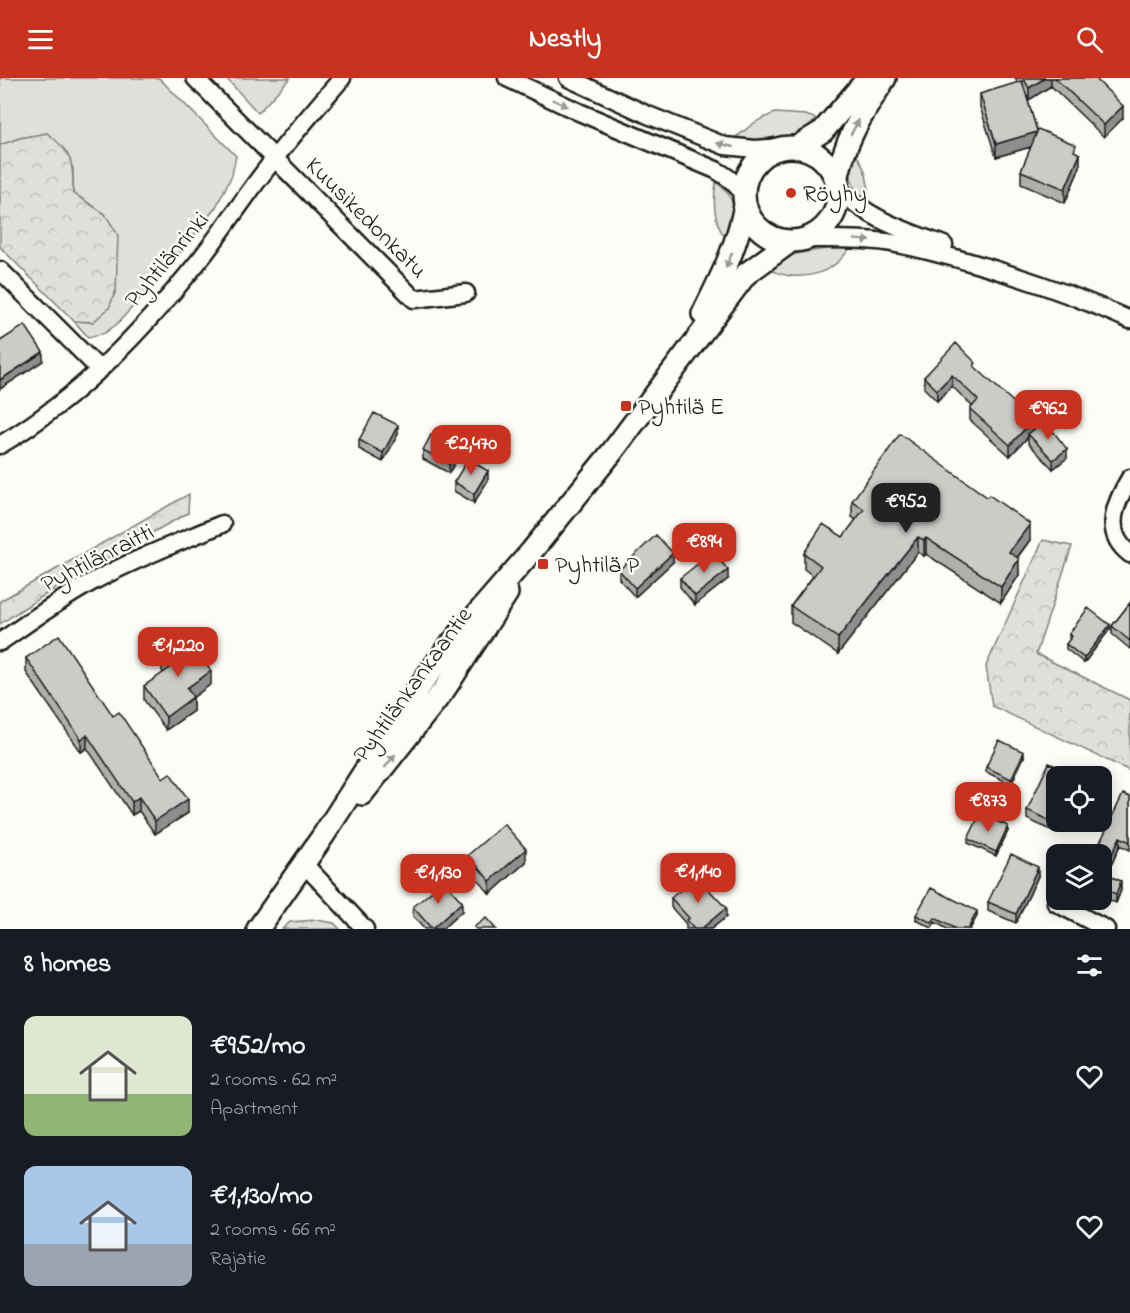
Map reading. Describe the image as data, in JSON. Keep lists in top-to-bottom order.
{
  "streets": {
    "street": [
      "Kuusikedonkatu",
      "Pyhtilänrinki",
      "Pyhtilänraitti",
      "Pyhtilänkankaantie"
    ]
  },
  "crossings": [
    ["Kuusikedonkatu", "Pyhtilänrinki"]
  ],
  "places": {
    "other": ["Röyhy"],
    "transit": ["Pyhtilä E", "Pyhtilä P"]
  },
  "page": {
    "header": "Nestly",
    "price": [
      "€962",
      "€2,470",
      "€952",
      "€894",
      "€1,220",
      "€873",
      "€1,140",
      "€1,130"
    ],
    "heading": "8 homes",
    "list": [
      {
        "name": "€952/mo",
        "note": "2 rooms · 62 m² · Apartment"
      },
      {
        "name": "€1,130/mo",
        "note": "2 rooms · 66 m² · Rajatie"
      }
    ]
  }
}
